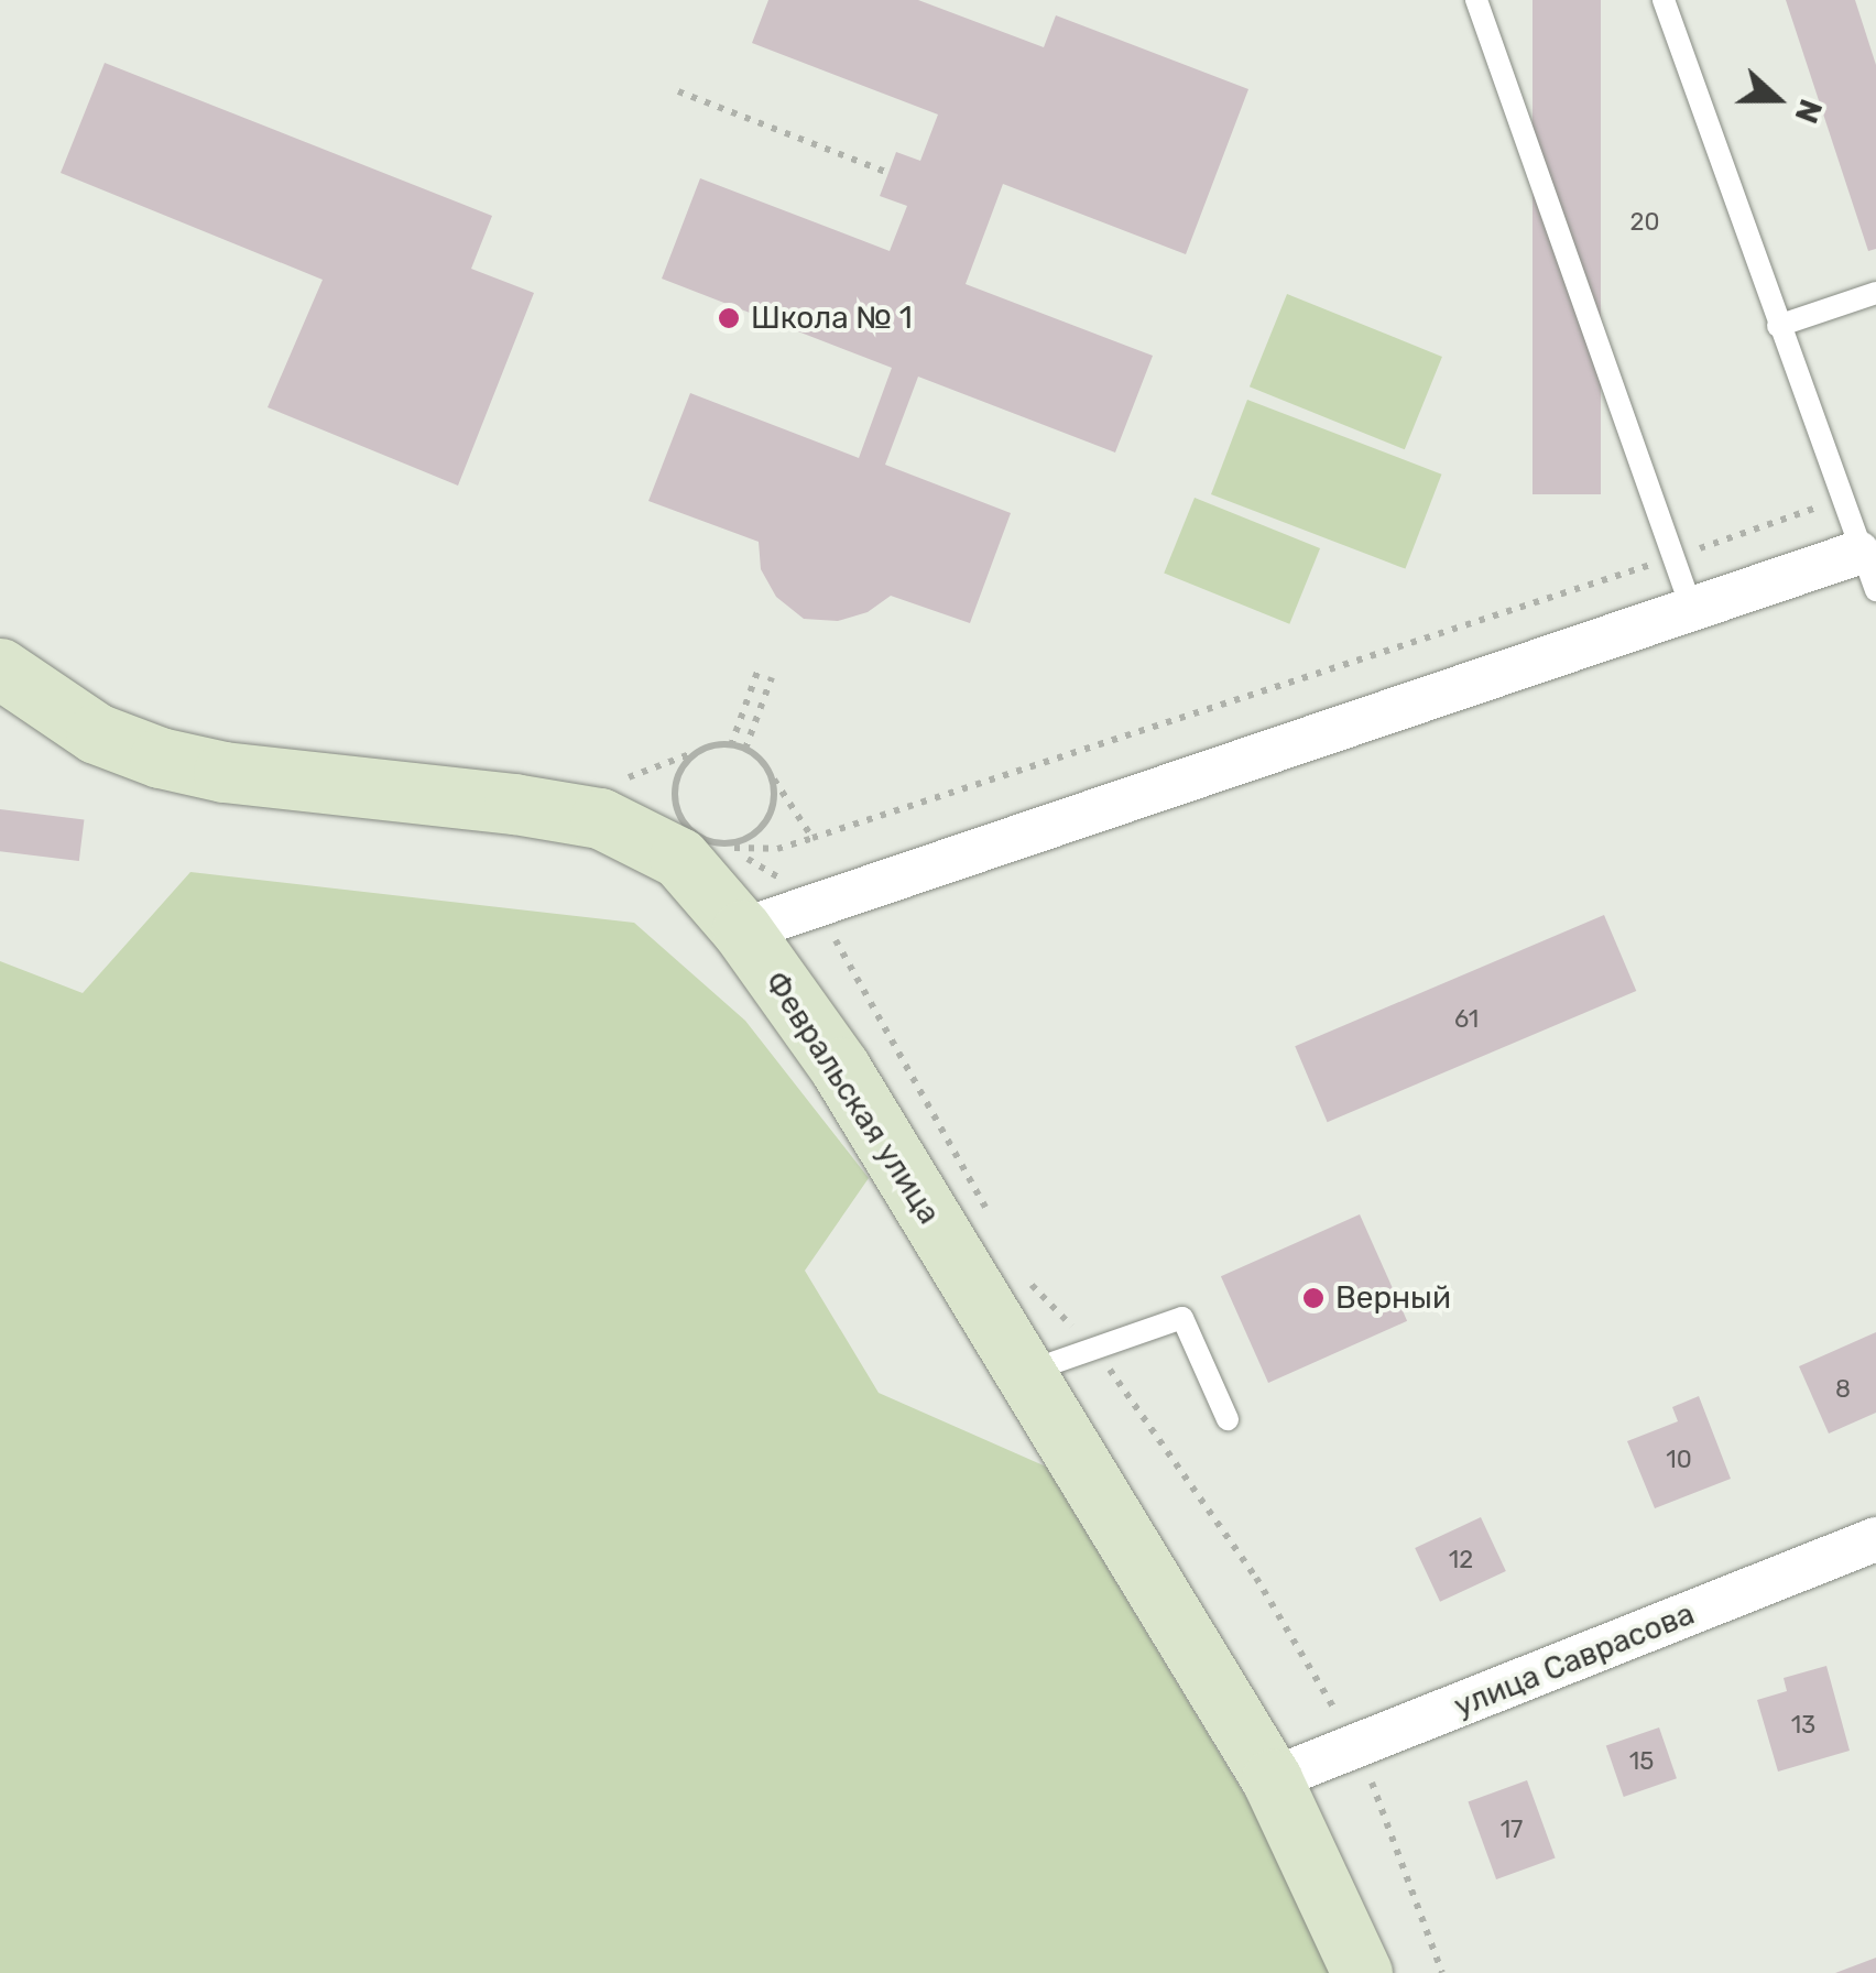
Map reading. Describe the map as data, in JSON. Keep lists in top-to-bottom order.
{
  "streets": {
    "main road": ["Февральская улица"],
    "street": ["улица Саврасова"]
  },
  "crossings": [
    ["Февральская улица", "улица Саврасова"]
  ],
  "places": ["Школа № 1", "Верный"],
  "house_numbers": [
    "20",
    "61",
    "8",
    "10",
    "12",
    "13",
    "15",
    "17"
  ],
  "north": "right"
}
